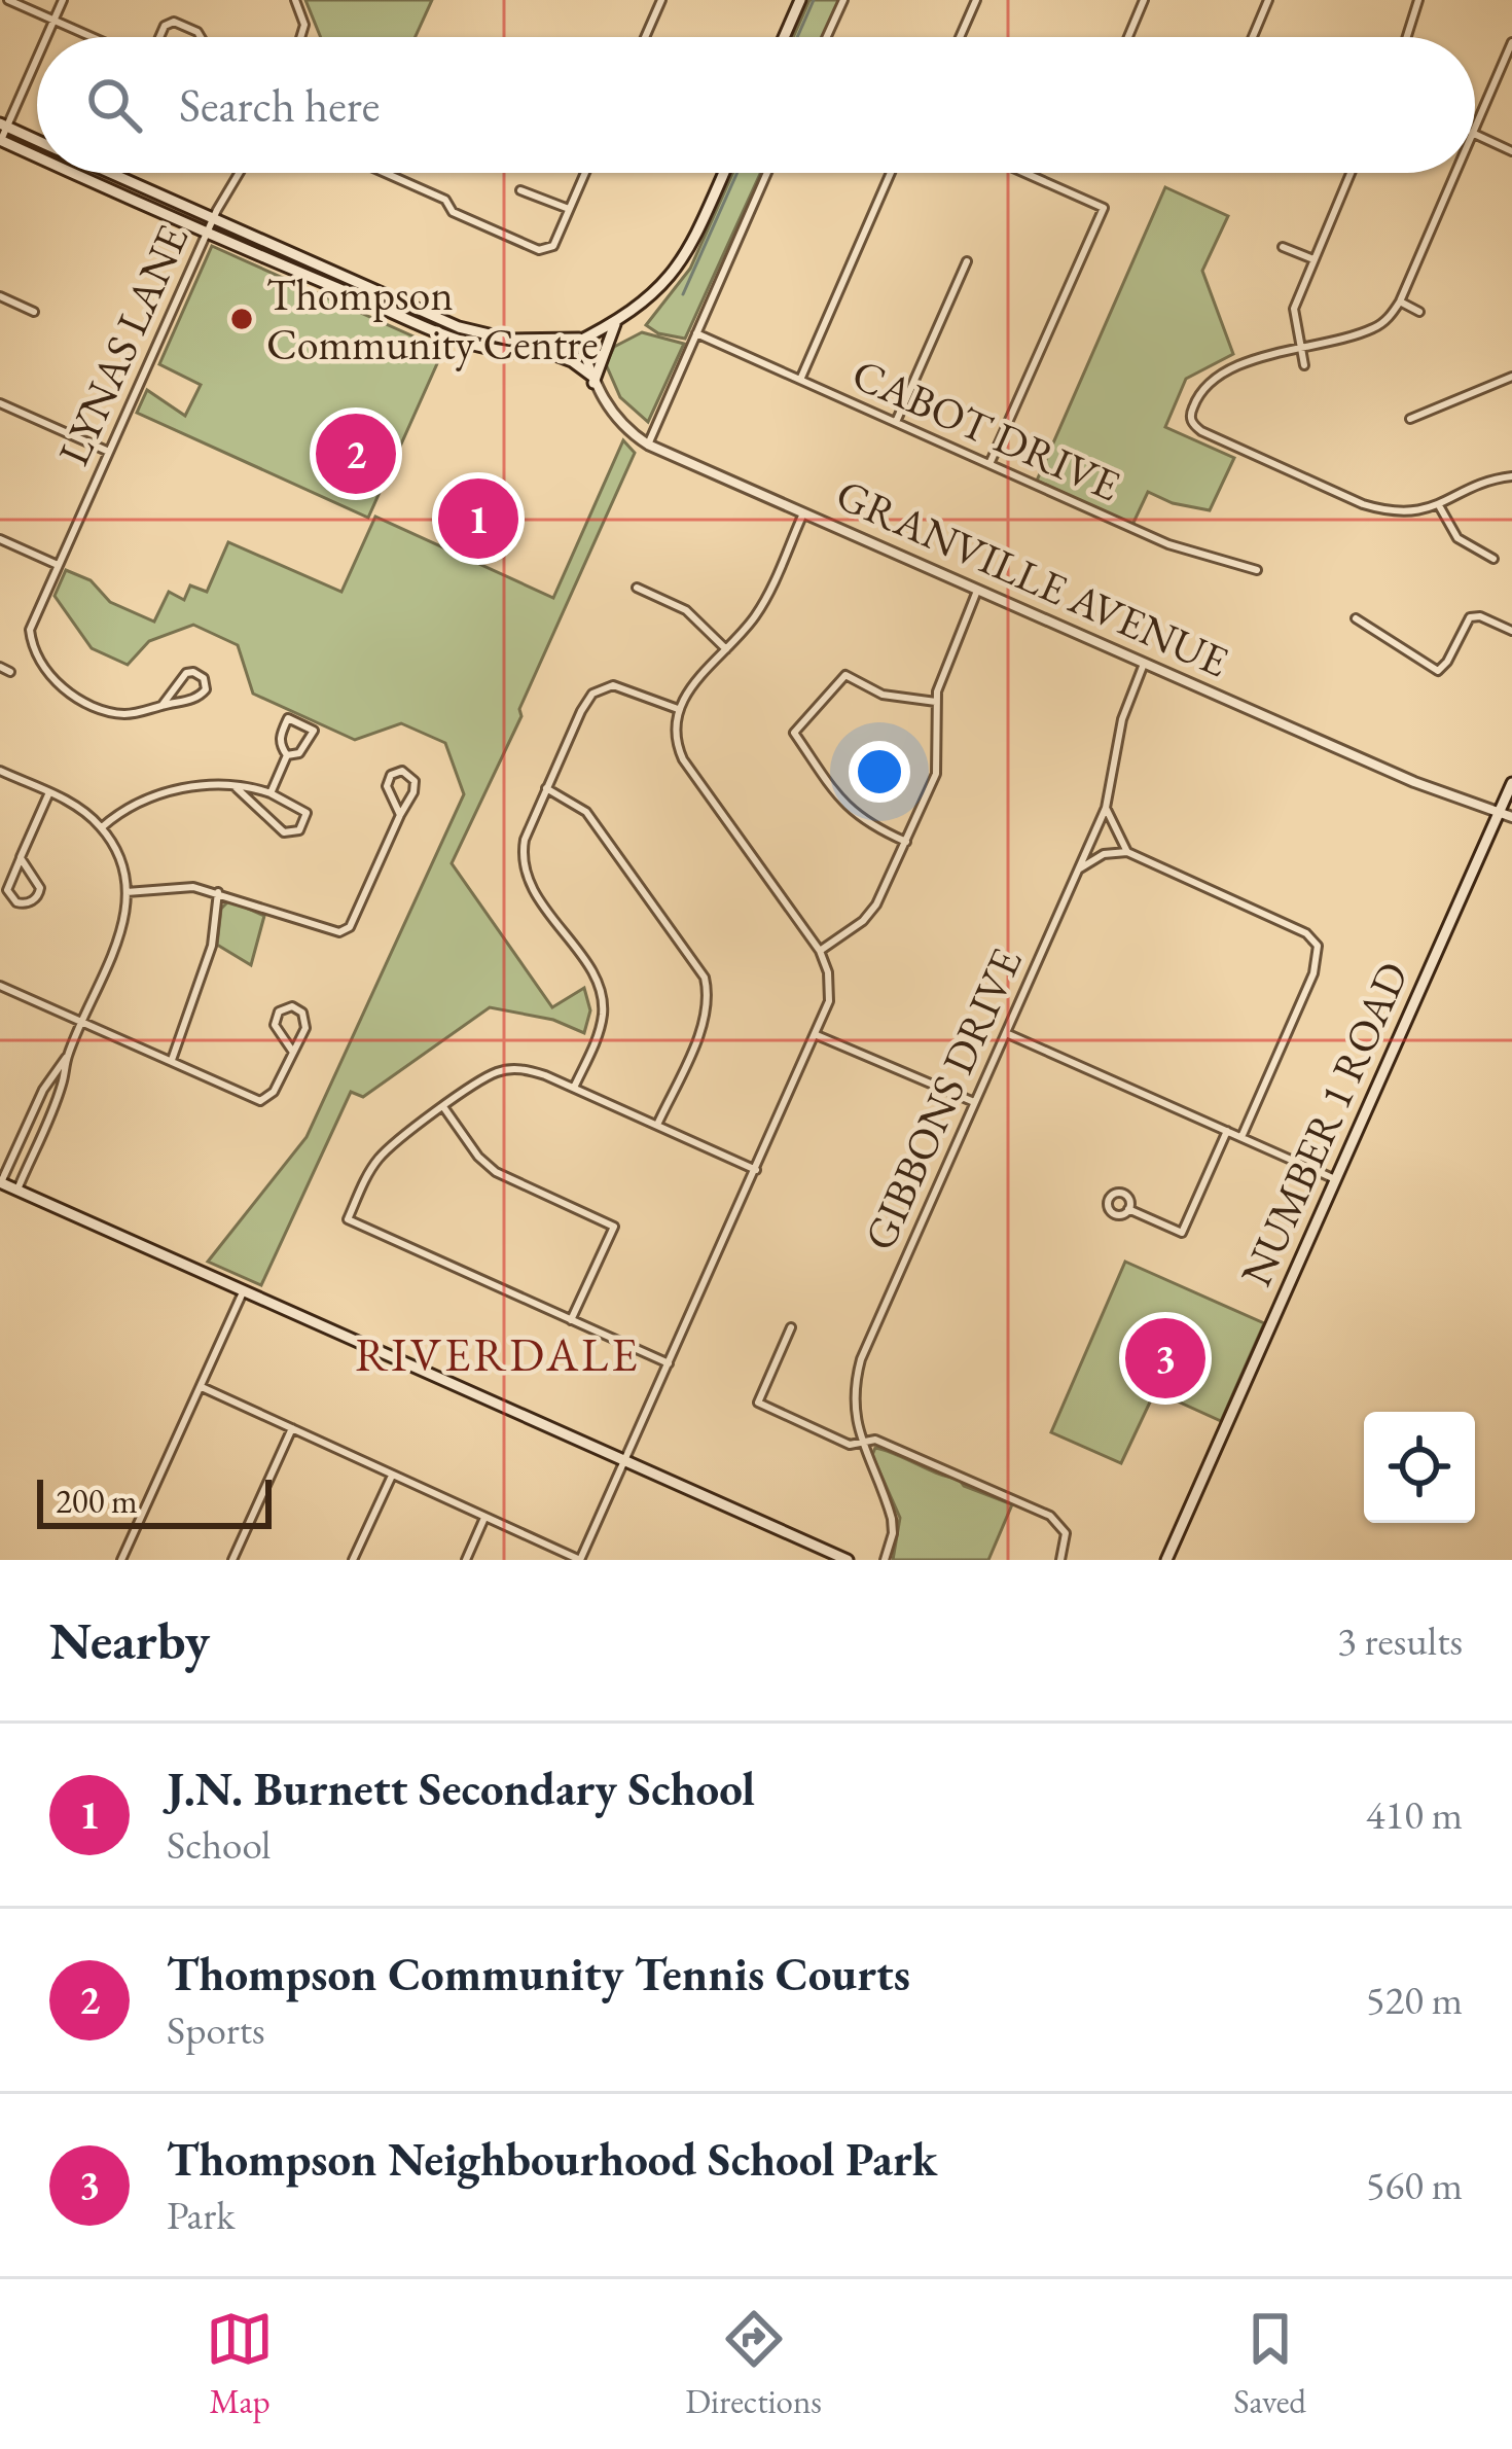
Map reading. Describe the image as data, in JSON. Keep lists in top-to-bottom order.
{
  "streets": {
    "main road": ["NUMBER 1 ROAD"],
    "street": [
      "LYNAS LANE",
      "CABOT DRIVE",
      "GRANVILLE AVENUE",
      "GIBBONS DRIVE"
    ]
  },
  "crossings": [
    ["GRANVILLE AVENUE", "GIBBONS DRIVE"],
    ["GRANVILLE AVENUE", "NUMBER 1 ROAD"]
  ],
  "districts": ["RIVERDALE"],
  "places": ["Thompson Community Centre"],
  "scale_bar": "200 m",
  "page": {
    "search": "Search here",
    "pins": ["2", "1", "3"],
    "scale": "200 m",
    "heading": ["Nearby", "3 results"],
    "list": [
      {
        "mark": "1",
        "name": "J.N. Burnett Secondary School",
        "note": "School",
        "value": "410 m"
      },
      {
        "mark": "2",
        "name": "Thompson Community Tennis Courts",
        "note": "Sports",
        "value": "520 m"
      },
      {
        "mark": "3",
        "name": "Thompson Neighbourhood School Park",
        "note": "Park",
        "value": "560 m"
      }
    ],
    "nav": ["Map", "Directions", "Saved"]
  }
}
